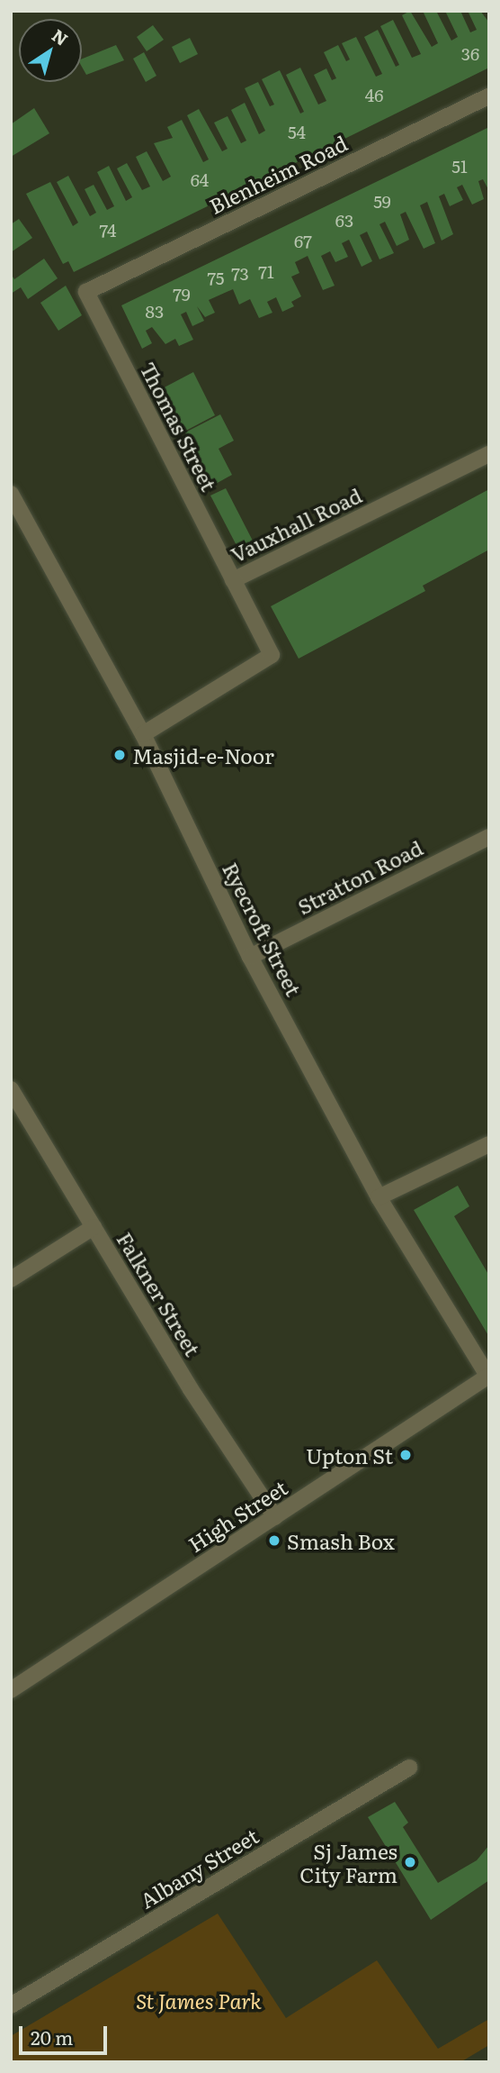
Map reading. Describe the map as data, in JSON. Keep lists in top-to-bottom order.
{
  "streets": {
    "street": [
      "Blenheim Road",
      "Thomas Street",
      "Vauxhall Road",
      "Stratton Road",
      "Ryecroft Street",
      "Falkner Street",
      "High Street",
      "Albany Street"
    ]
  },
  "crossings": [
    ["Blenheim Road", "Thomas Street"],
    ["Thomas Street", "Vauxhall Road"],
    ["Vauxhall Road", "Ryecroft Street"],
    ["Stratton Road", "Ryecroft Street"],
    ["Ryecroft Street", "High Street"],
    ["Falkner Street", "High Street"]
  ],
  "parks": ["St James Park"],
  "places": [
    "Masjid-e-Noor",
    "Upton St",
    "Smash Box",
    "Sj James City Farm"
  ],
  "house_numbers": [
    "36",
    "46",
    "54",
    "51",
    "64",
    "59",
    "63",
    "74",
    "67",
    "71",
    "73",
    "75",
    "79",
    "83"
  ],
  "scale_bar": "20 m",
  "north": "top right"
}
